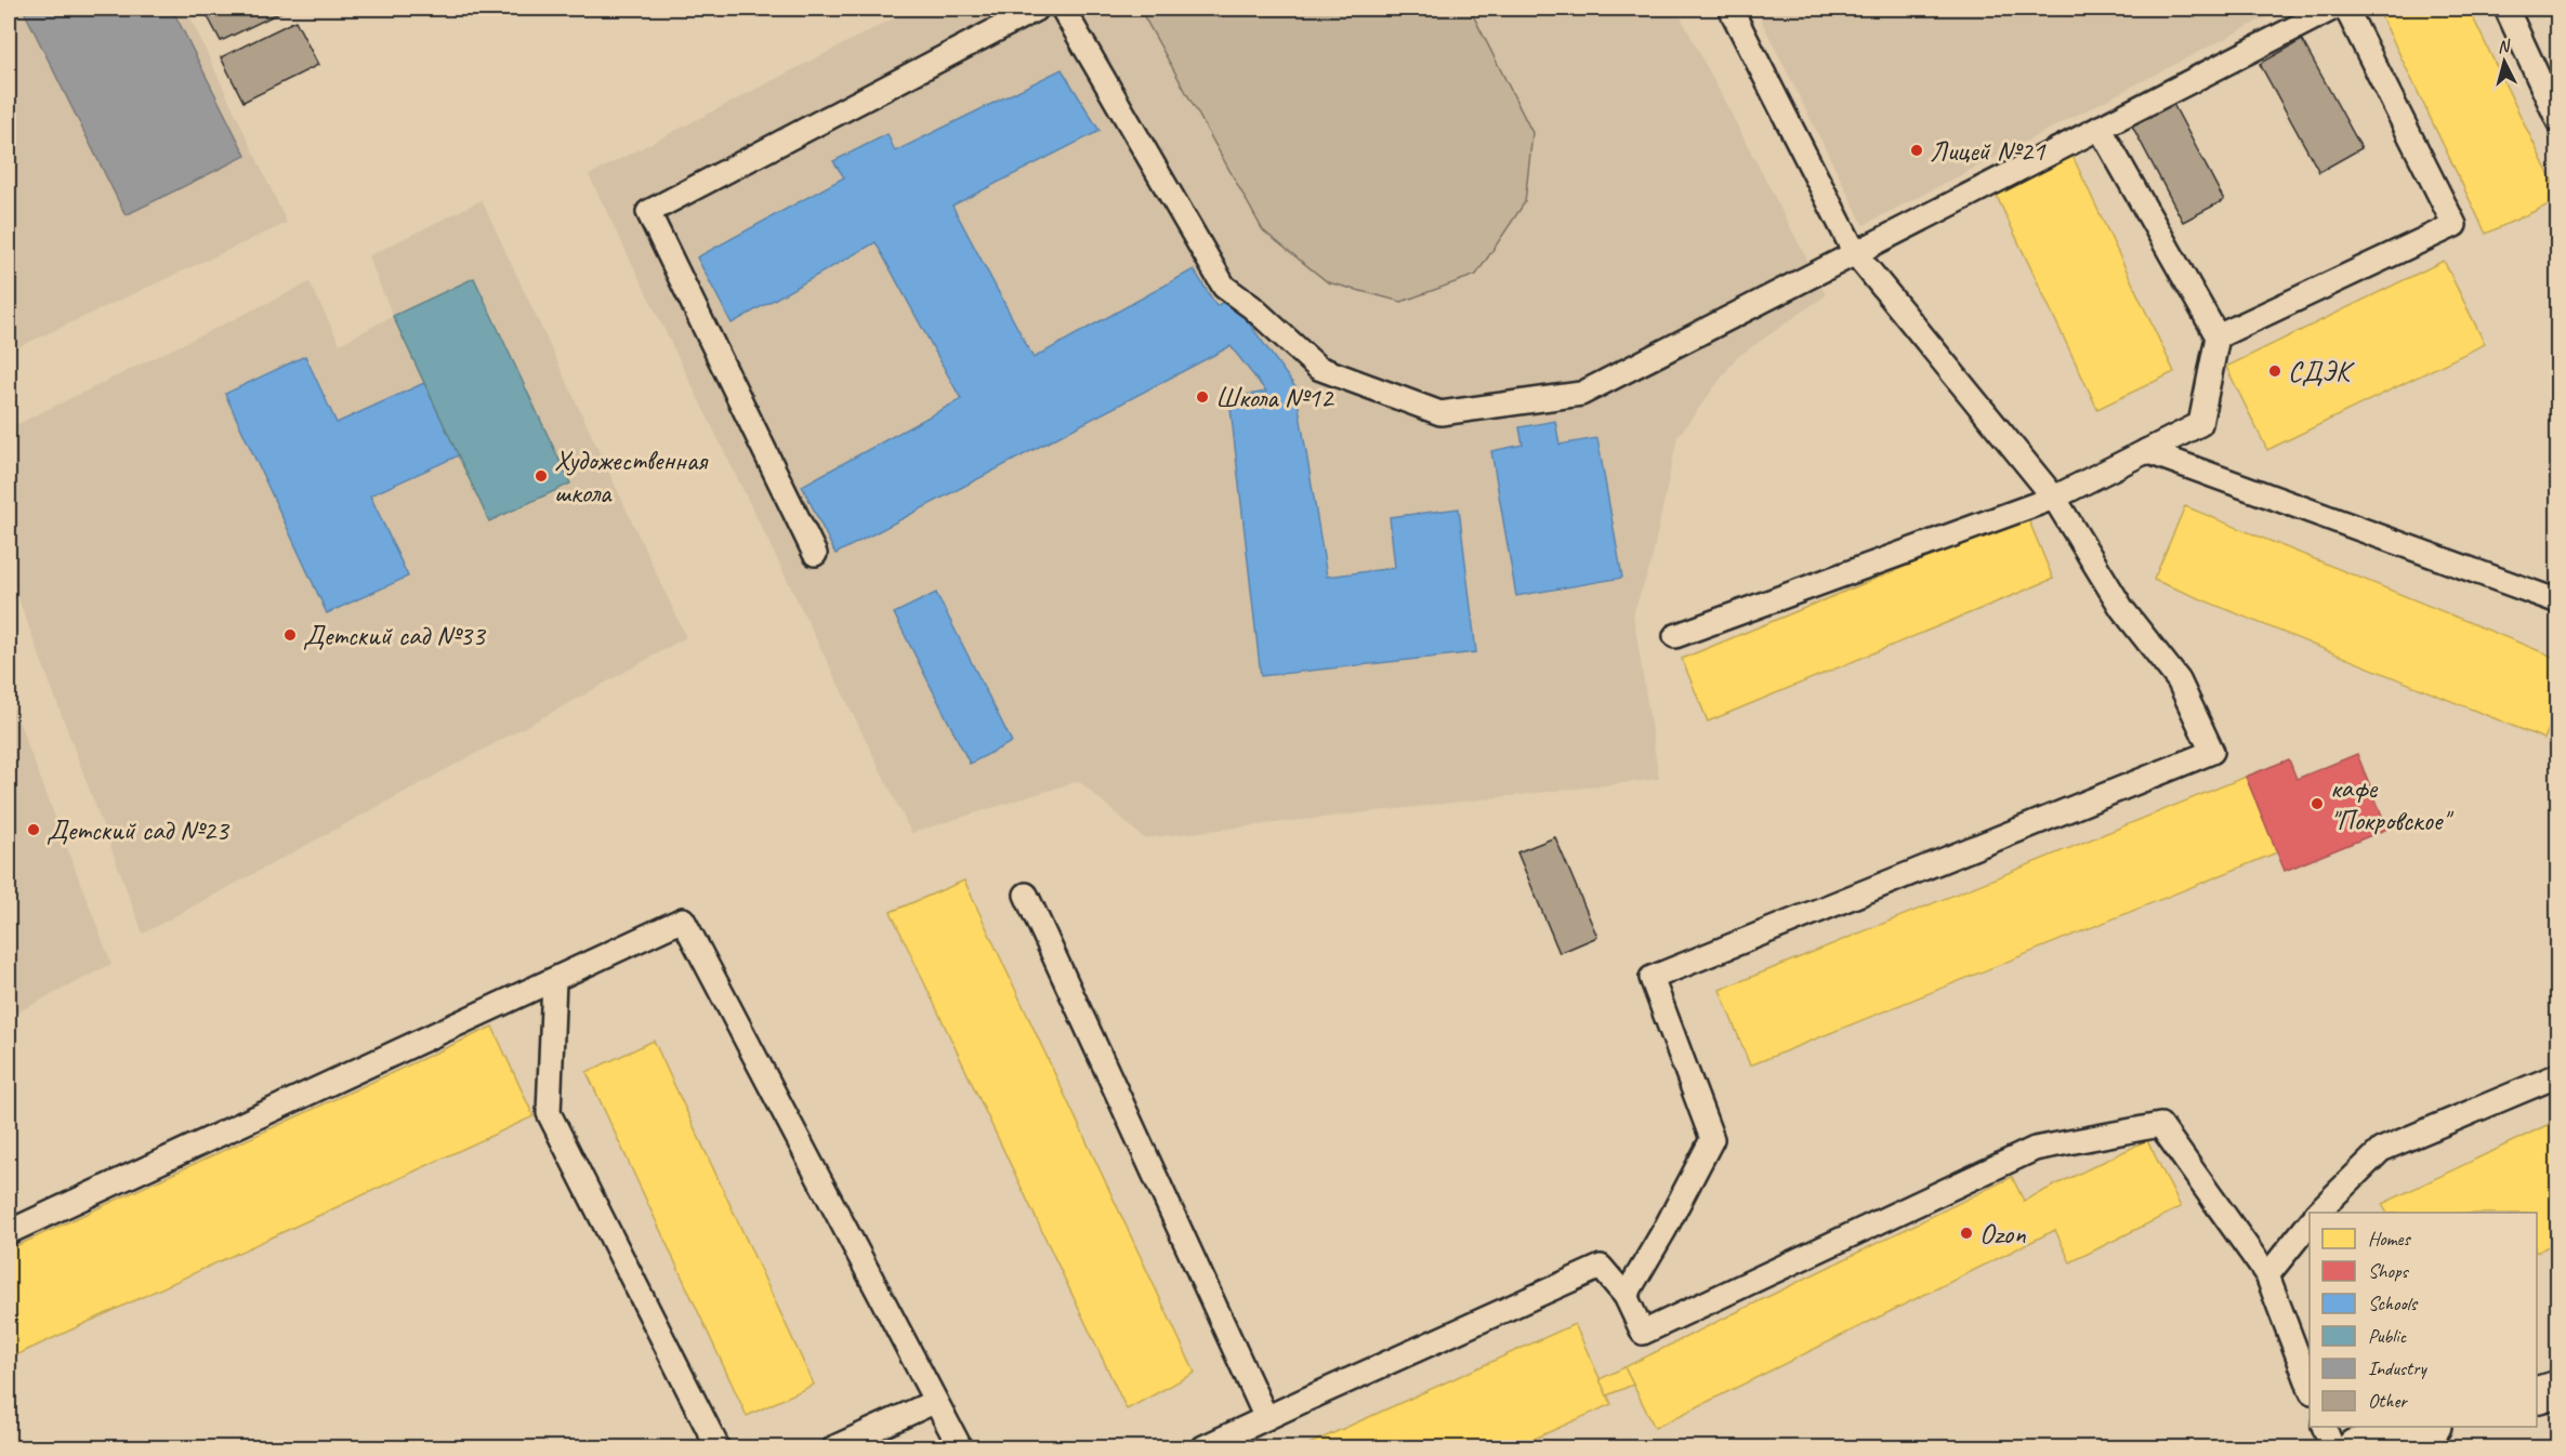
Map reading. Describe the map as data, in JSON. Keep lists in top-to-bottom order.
{
  "places": [
    "Лицей №21",
    "СДЭК",
    "Школа №12",
    "Художественная школа",
    "Детский сад №33",
    "кафе \"Покровское\"",
    "Детский сад №23",
    "Ozon"
  ],
  "legend": [
    "Homes",
    "Shops",
    "Schools",
    "Public",
    "Industry",
    "Other"
  ],
  "north": "top"
}
